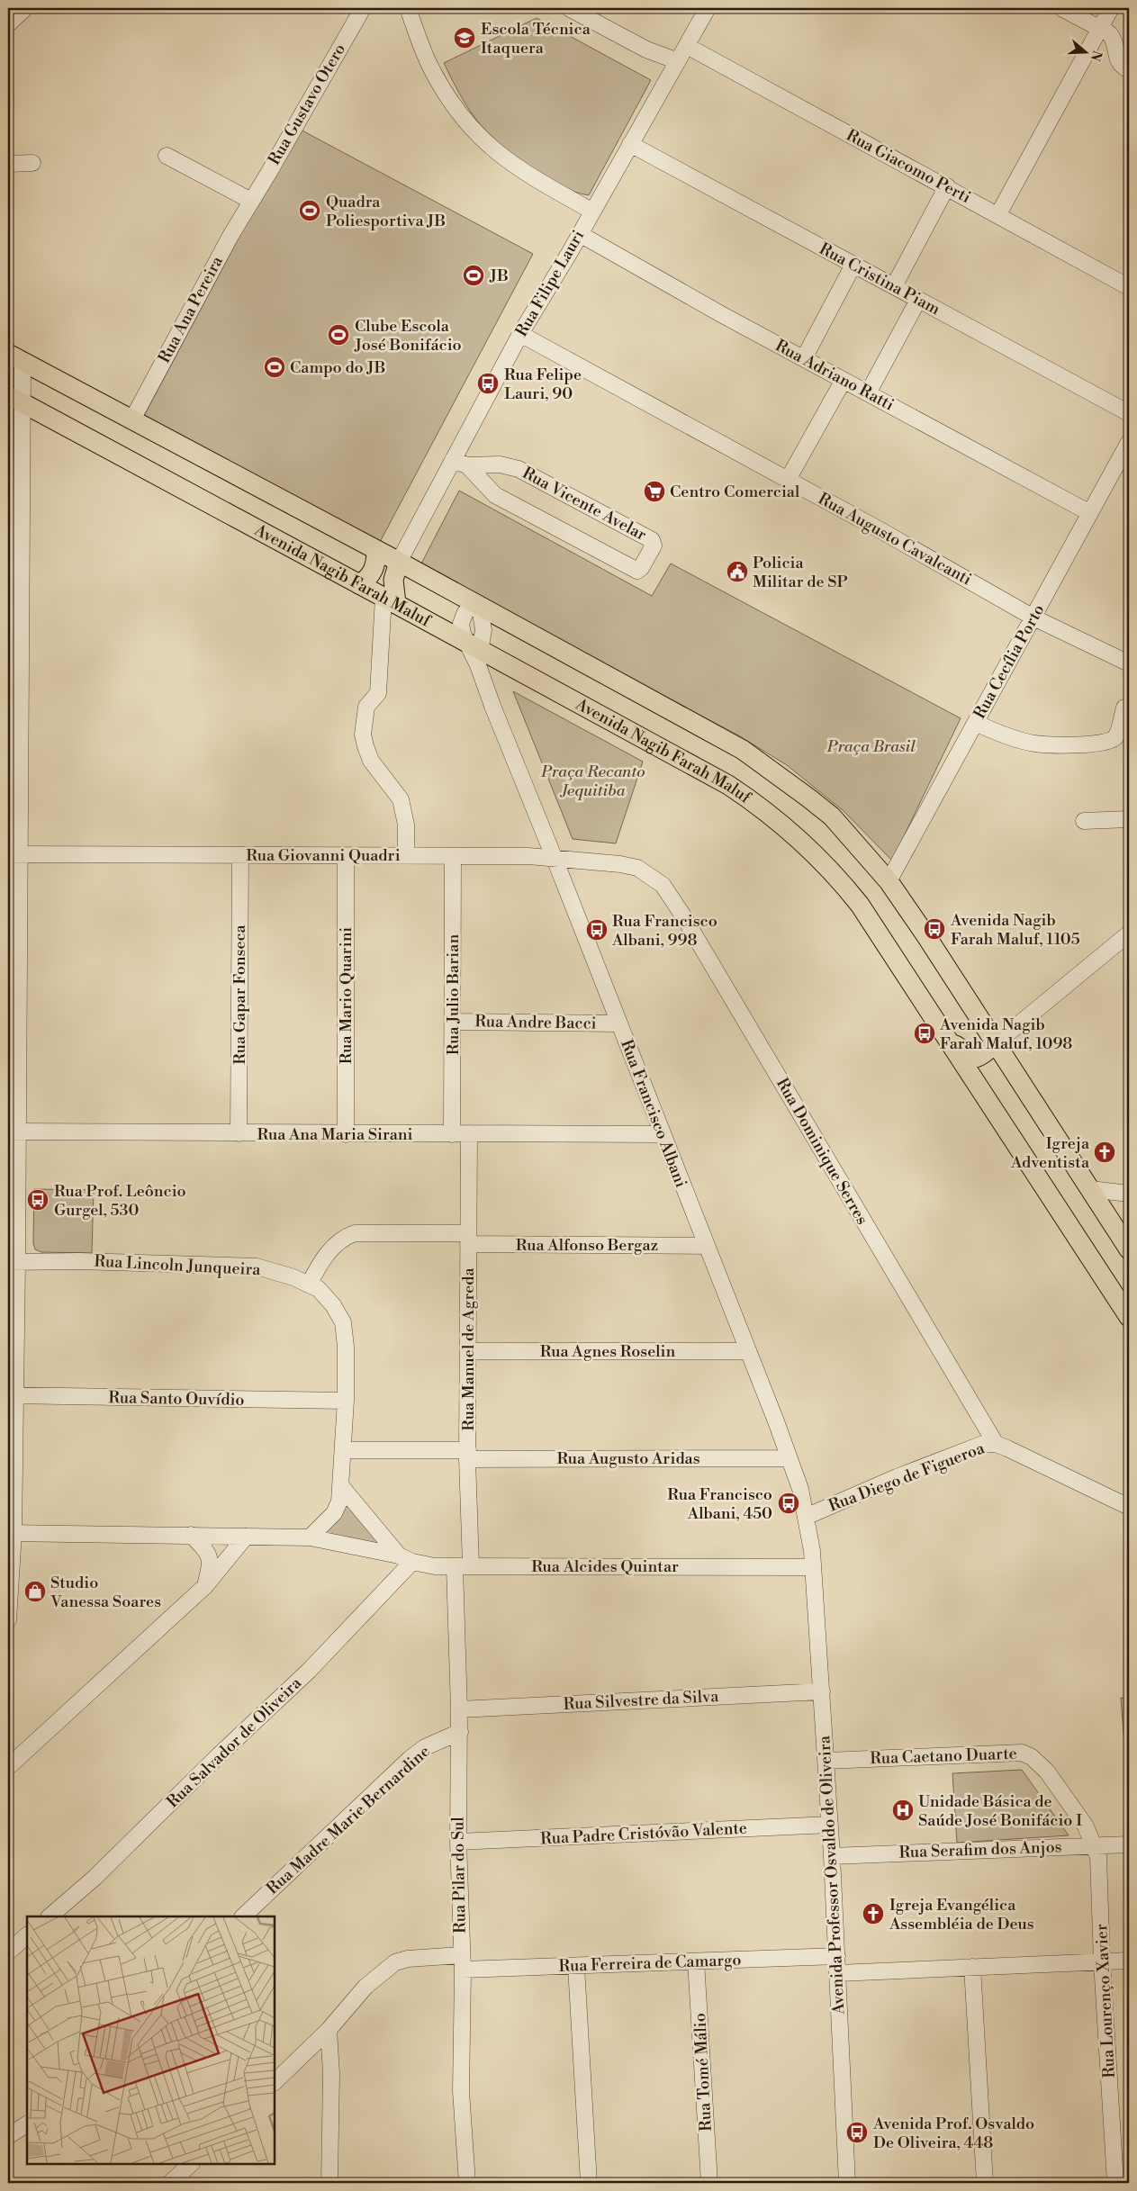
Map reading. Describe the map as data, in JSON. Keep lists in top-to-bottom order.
{
  "streets": {
    "main road": ["Avenida Nagib Farah Maluf"],
    "street": [
      "Rua Gustavo Otero",
      "Rua Giacomo Perti",
      "Rua Cristina Piam",
      "Rua Filipe Lauri",
      "Rua Ana Pereira",
      "Rua Adriano Ratti",
      "Rua Vicente Avelar",
      "Rua Augusto Cavalcanti",
      "Rua Cecília Porto",
      "Rua Giovanni Quadri",
      "Rua Gapar Fonseca",
      "Rua Julio Barian",
      "Rua Mario Quarini",
      "Rua Andre Bacci",
      "Rua Francisco Albani",
      "Rua Ana Maria Sirani",
      "Rua Dominique Serres",
      "Rua Alfonso Bergaz",
      "Rua Lincoln Junqueira",
      "Rua Manuel de Agreda",
      "Rua Agnes Roselin",
      "Rua Santo Ouvídio",
      "Rua Augusto Aridas",
      "Rua Diego de Figueroa",
      "Rua Alcides Quintar",
      "Rua Silvestre da Silva",
      "Rua Salvador de Oliveira",
      "Rua Caetano Duarte",
      "Rua Madre Marie Bernardine",
      "Rua Padre Cristóvão Valente",
      "Rua Serafim dos Anjos",
      "Rua Pilar do Sul",
      "Avenida Professor Osvaldo de Oliveira",
      "Rua Ferreira de Camargo",
      "Rua Lourenço Xavier",
      "Rua Tomé Málio"
    ]
  },
  "crossings": [
    ["Rua Gustavo Otero", "Rua Ana Pereira"],
    ["Rua Giacomo Perti", "Rua Filipe Lauri"],
    ["Rua Cristina Piam", "Rua Filipe Lauri"],
    ["Rua Filipe Lauri", "Rua Adriano Ratti"],
    ["Rua Filipe Lauri", "Rua Vicente Avelar"],
    ["Rua Filipe Lauri", "Rua Augusto Cavalcanti"],
    ["Rua Adriano Ratti", "Rua Cecília Porto"],
    ["Rua Augusto Cavalcanti", "Rua Cecília Porto"],
    ["Avenida Nagib Farah Maluf", "Rua Francisco Albani"],
    ["Rua Giovanni Quadri", "Rua Gapar Fonseca"],
    ["Rua Giovanni Quadri", "Rua Julio Barian"],
    ["Rua Giovanni Quadri", "Rua Mario Quarini"],
    ["Rua Giovanni Quadri", "Rua Francisco Albani"],
    ["Rua Giovanni Quadri", "Rua Dominique Serres"],
    ["Rua Gapar Fonseca", "Rua Ana Maria Sirani"],
    ["Rua Julio Barian", "Rua Andre Bacci"],
    ["Rua Julio Barian", "Rua Ana Maria Sirani"],
    ["Rua Mario Quarini", "Rua Ana Maria Sirani"],
    ["Rua Andre Bacci", "Rua Francisco Albani"],
    ["Rua Francisco Albani", "Rua Ana Maria Sirani"],
    ["Rua Francisco Albani", "Rua Alfonso Bergaz"],
    ["Rua Francisco Albani", "Rua Agnes Roselin"],
    ["Rua Francisco Albani", "Rua Augusto Aridas"],
    ["Rua Francisco Albani", "Rua Diego de Figueroa"],
    ["Rua Francisco Albani", "Rua Alcides Quintar"],
    ["Rua Francisco Albani", "Avenida Professor Osvaldo de Oliveira"],
    ["Rua Ana Maria Sirani", "Rua Manuel de Agreda"],
    ["Rua Dominique Serres", "Rua Diego de Figueroa"],
    ["Rua Alfonso Bergaz", "Rua Lincoln Junqueira"],
    ["Rua Alfonso Bergaz", "Rua Manuel de Agreda"],
    ["Rua Lincoln Junqueira", "Rua Santo Ouvídio"],
    ["Rua Lincoln Junqueira", "Rua Augusto Aridas"],
    ["Rua Lincoln Junqueira", "Rua Alcides Quintar"],
    ["Rua Manuel de Agreda", "Rua Agnes Roselin"],
    ["Rua Manuel de Agreda", "Rua Augusto Aridas"],
    ["Rua Manuel de Agreda", "Rua Alcides Quintar"],
    ["Rua Alcides Quintar", "Rua Salvador de Oliveira"],
    ["Rua Alcides Quintar", "Rua Pilar do Sul"],
    ["Rua Alcides Quintar", "Avenida Professor Osvaldo de Oliveira"],
    ["Rua Silvestre da Silva", "Rua Pilar do Sul"],
    ["Rua Silvestre da Silva", "Avenida Professor Osvaldo de Oliveira"],
    ["Rua Caetano Duarte", "Rua Serafim dos Anjos"],
    ["Rua Caetano Duarte", "Avenida Professor Osvaldo de Oliveira"],
    ["Rua Caetano Duarte", "Rua Lourenço Xavier"],
    ["Rua Madre Marie Bernardine", "Rua Pilar do Sul"],
    ["Rua Padre Cristóvão Valente", "Rua Pilar do Sul"],
    ["Rua Padre Cristóvão Valente", "Avenida Professor Osvaldo de Oliveira"],
    ["Rua Serafim dos Anjos", "Avenida Professor Osvaldo de Oliveira"],
    ["Rua Serafim dos Anjos", "Rua Lourenço Xavier"],
    ["Rua Pilar do Sul", "Rua Ferreira de Camargo"],
    ["Avenida Professor Osvaldo de Oliveira", "Rua Ferreira de Camargo"],
    ["Rua Ferreira de Camargo", "Rua Tomé Málio"]
  ],
  "parks": ["Praça Brasil", "Praça Recanto Jequitiba"],
  "places": {
    "school or university": ["Escola Técnica Itaquera"],
    "sports": [
      "Quadra Poliesportiva JB",
      "JB",
      "Clube Escola José Bonifácio",
      "Campo do JB"
    ],
    "bus stop": [
      "Rua Felipe Lauri, 90",
      "Avenida Nagib Farah Maluf, 1105",
      "Rua Francisco Albani, 998",
      "Avenida Nagib Farah Maluf, 1098",
      "Rua Prof. Leôncio Gurgel, 530",
      "Rua Francisco Albani, 450",
      "Avenida Prof. Osvaldo De Oliveira, 448"
    ],
    "supermarket": ["Centro Comercial"],
    "public building": ["Policia Militar de SP"],
    "church": ["Igreja Adventista", "Igreja Evangélica Assembléia de Deus"],
    "shop": ["Studio Vanessa Soares"],
    "hospital": ["Unidade Básica de Saúde José Bonifácio I"]
  },
  "north": "right"
}
